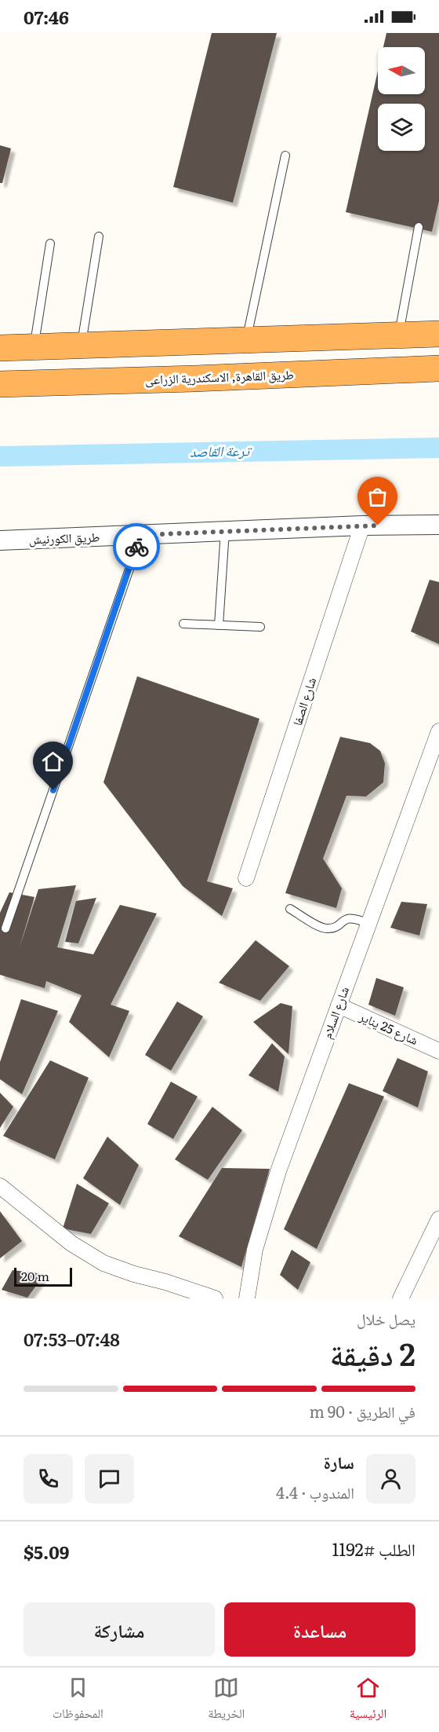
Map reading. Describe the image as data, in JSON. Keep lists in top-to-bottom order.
{
  "streets": {
    "highway": ["طريق القاهرة, الاسكندرية الزراعى"],
    "street": [
      "طريق الكورنيش",
      "شارع الصفا",
      "شارع السلام",
      "شارع 25 يناير"
    ]
  },
  "crossings": [
    ["طريق الكورنيش", "شارع الصفا"],
    ["شارع السلام", "شارع 25 يناير"]
  ],
  "water": ["ترعة القاصد"],
  "scale_bar": "20 m",
  "north": "left",
  "page": {
    "status": "07:46",
    "scale": "20 m",
    "heading": ["2 دقيقة", "يصل خلال", "07:48–07:53"],
    "panel": [
      "سارة",
      "المندوب · 4.4",
      "الطلب #1192",
      "$5.09"
    ],
    "bar": "في الطريق · 90 m",
    "buttons": ["مساعدة", "مشاركة"],
    "tabs": ["الرئيسية", "الخريطة", "المحفوظات"]
  }
}
